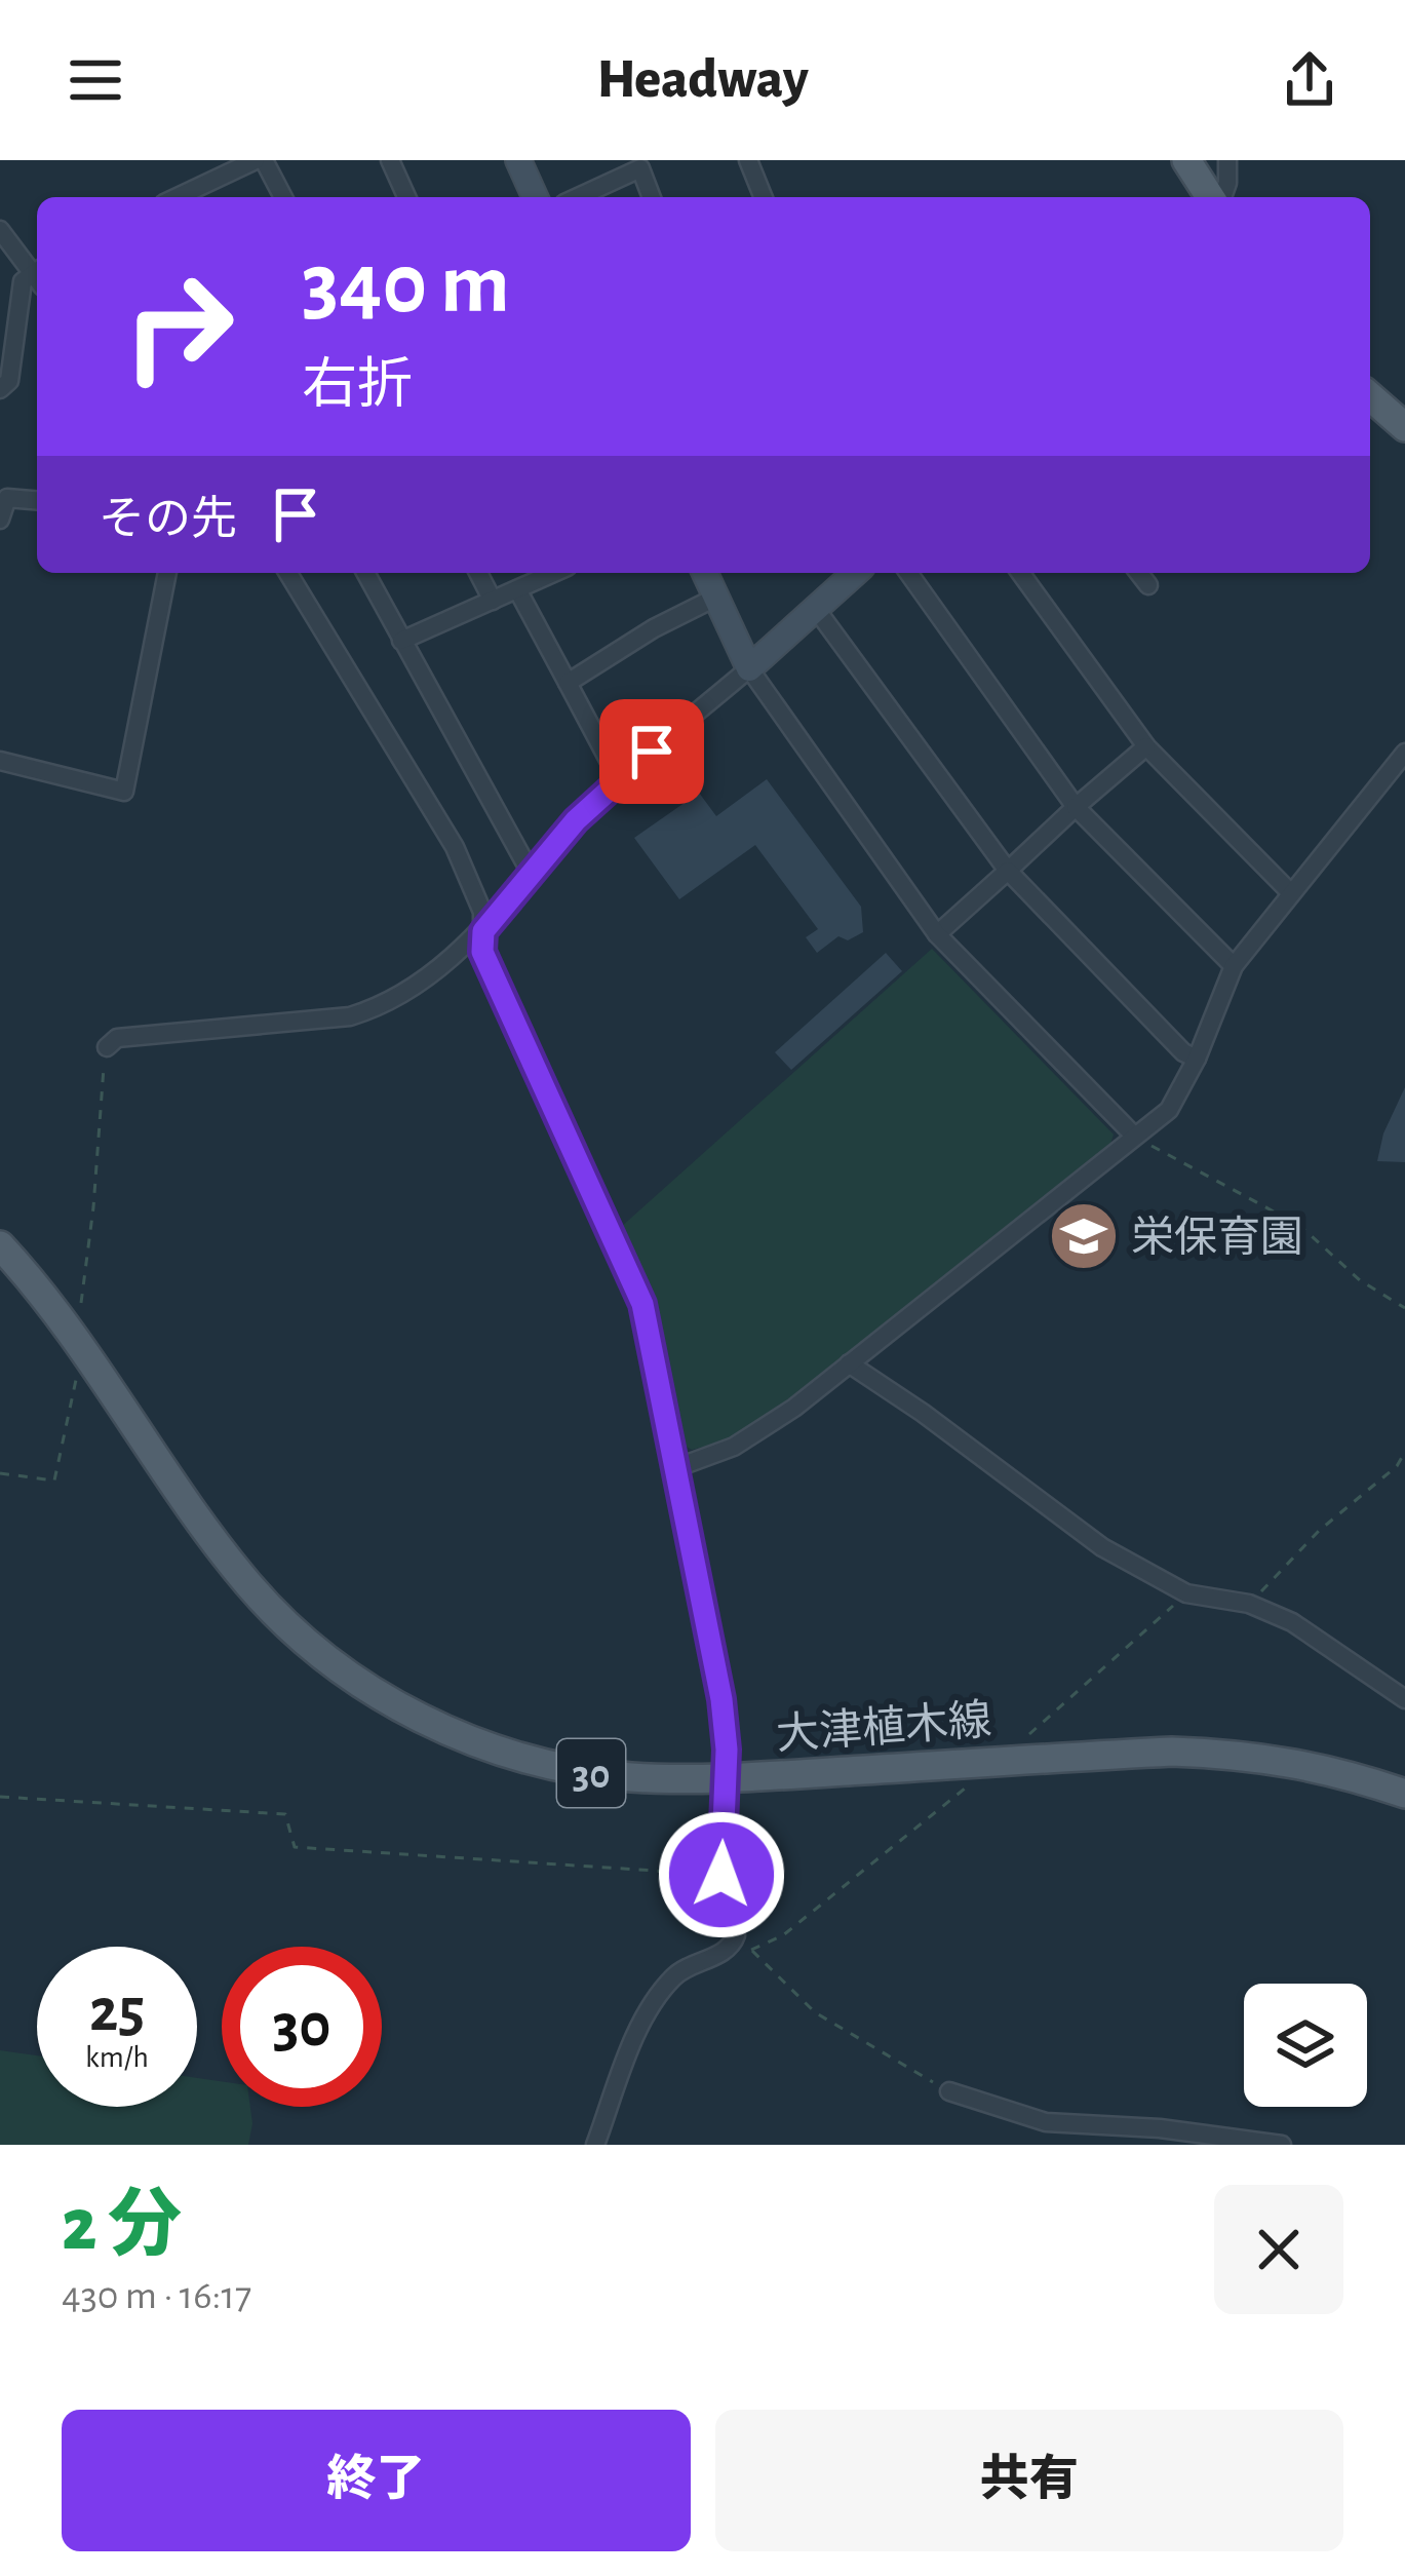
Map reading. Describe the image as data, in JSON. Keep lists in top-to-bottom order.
{
  "streets": {
    "main road": ["大津植木線", "30"]
  },
  "places": {
    "school or university": ["栄保育園"]
  },
  "page": {
    "header": "Headway",
    "turn": ["340 m", "右折"],
    "then": "その先",
    "speed": "25 km/h",
    "limit": "30",
    "heading": ["2 分", "430 m · 16:17"],
    "buttons": ["終了", "共有"]
  }
}
